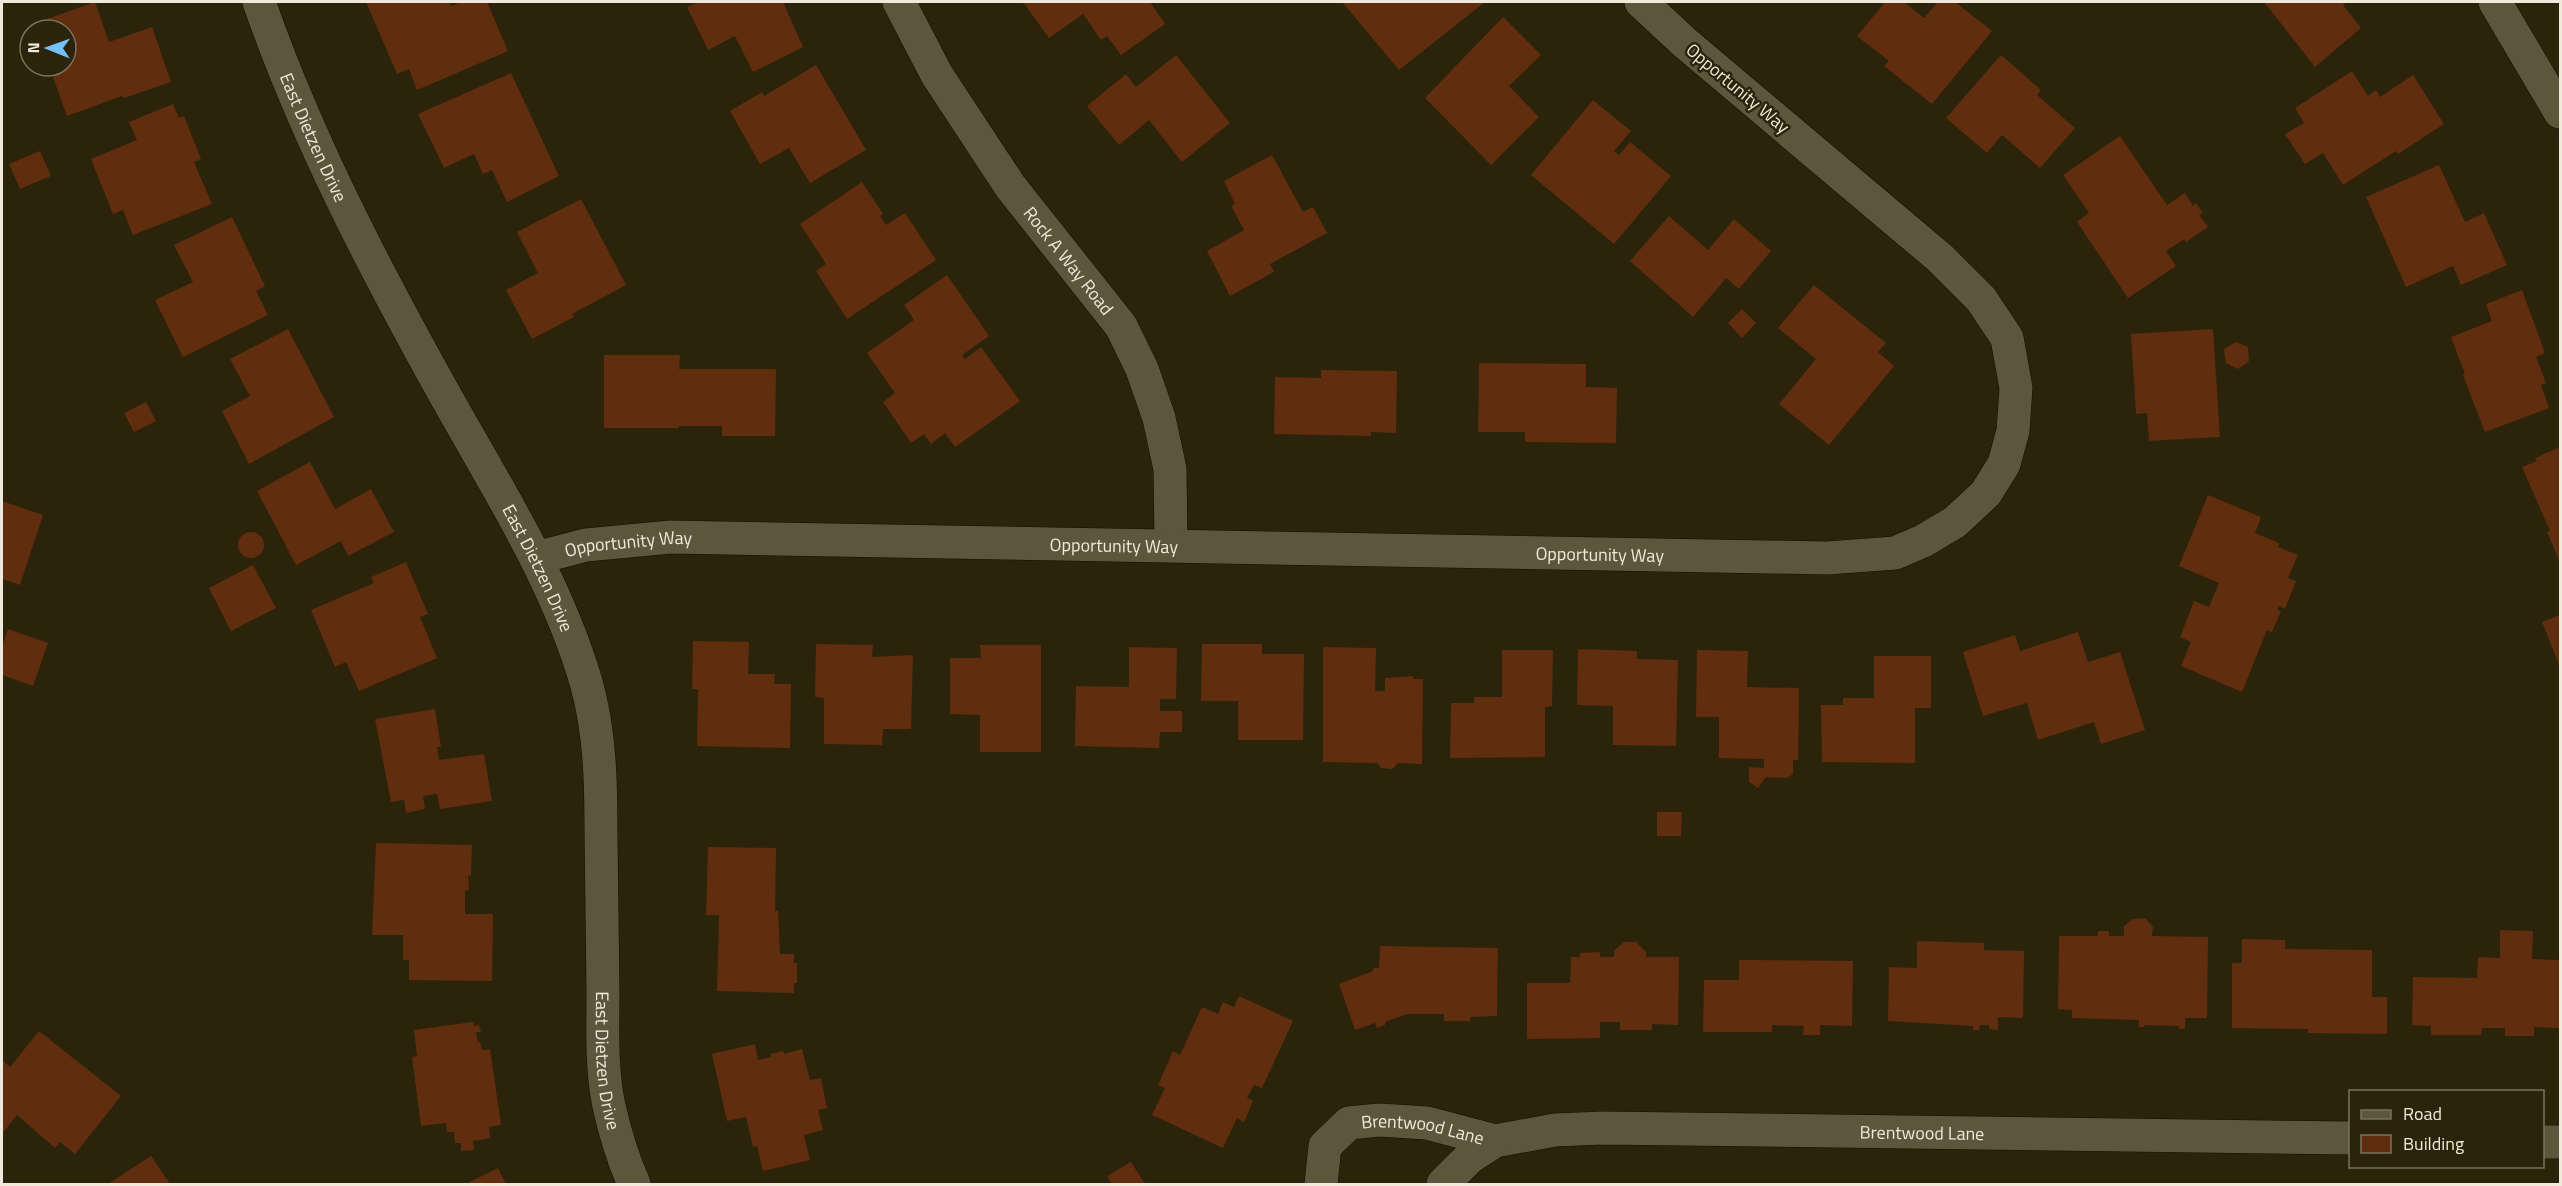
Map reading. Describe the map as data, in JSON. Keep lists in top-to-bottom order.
{
  "streets": {
    "street": [
      "Opportunity Way",
      "East Dietzen Drive",
      "Rock A Way Road",
      "Brentwood Lane"
    ]
  },
  "crossings": [
    ["Opportunity Way", "East Dietzen Drive"],
    ["Opportunity Way", "Rock A Way Road"]
  ],
  "legend": ["Road", "Building"],
  "north": "left"
}
